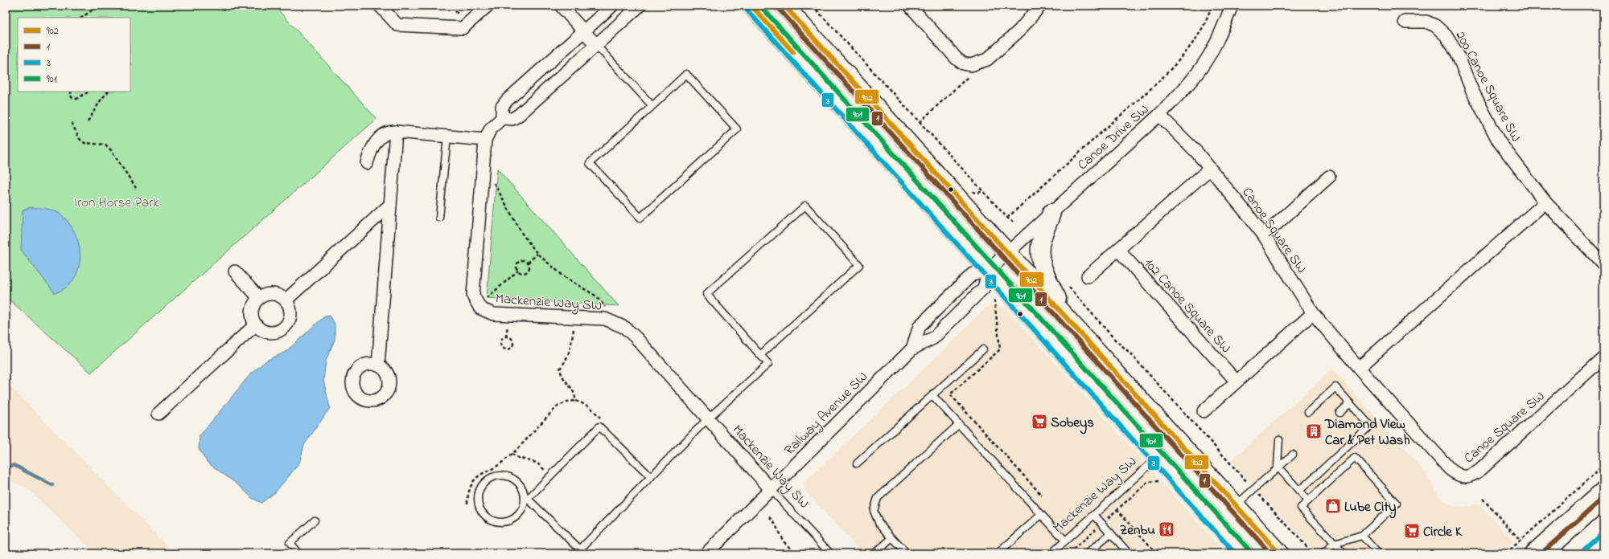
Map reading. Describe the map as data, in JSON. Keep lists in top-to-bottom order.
{
  "streets": {
    "street": [
      "200 Canoe Square SW",
      "Canoe Drive SW",
      "Canoe Square SW",
      "Mackenzie Way SW",
      "102 Canoe Square SW",
      "Railway Avenue SW"
    ]
  },
  "crossings": [
    ["Canoe Drive SW", "Canoe Square SW"],
    ["Canoe Drive SW", "Railway Avenue SW"],
    ["Mackenzie Way SW", "Railway Avenue SW"]
  ],
  "parks": ["Iron Horse Park"],
  "places": {
    "supermarket": ["Sobeys", "Circle K"],
    "building": ["Diamond View Car & Pet Wash"],
    "shop": ["Lube City"],
    "restaurant": ["Zenbu"]
  },
  "lines": [
    "transit line 902",
    "transit line 901",
    "transit line 1",
    "transit line 3"
  ],
  "legend": [
    "902",
    "1",
    "3",
    "901"
  ]
}
